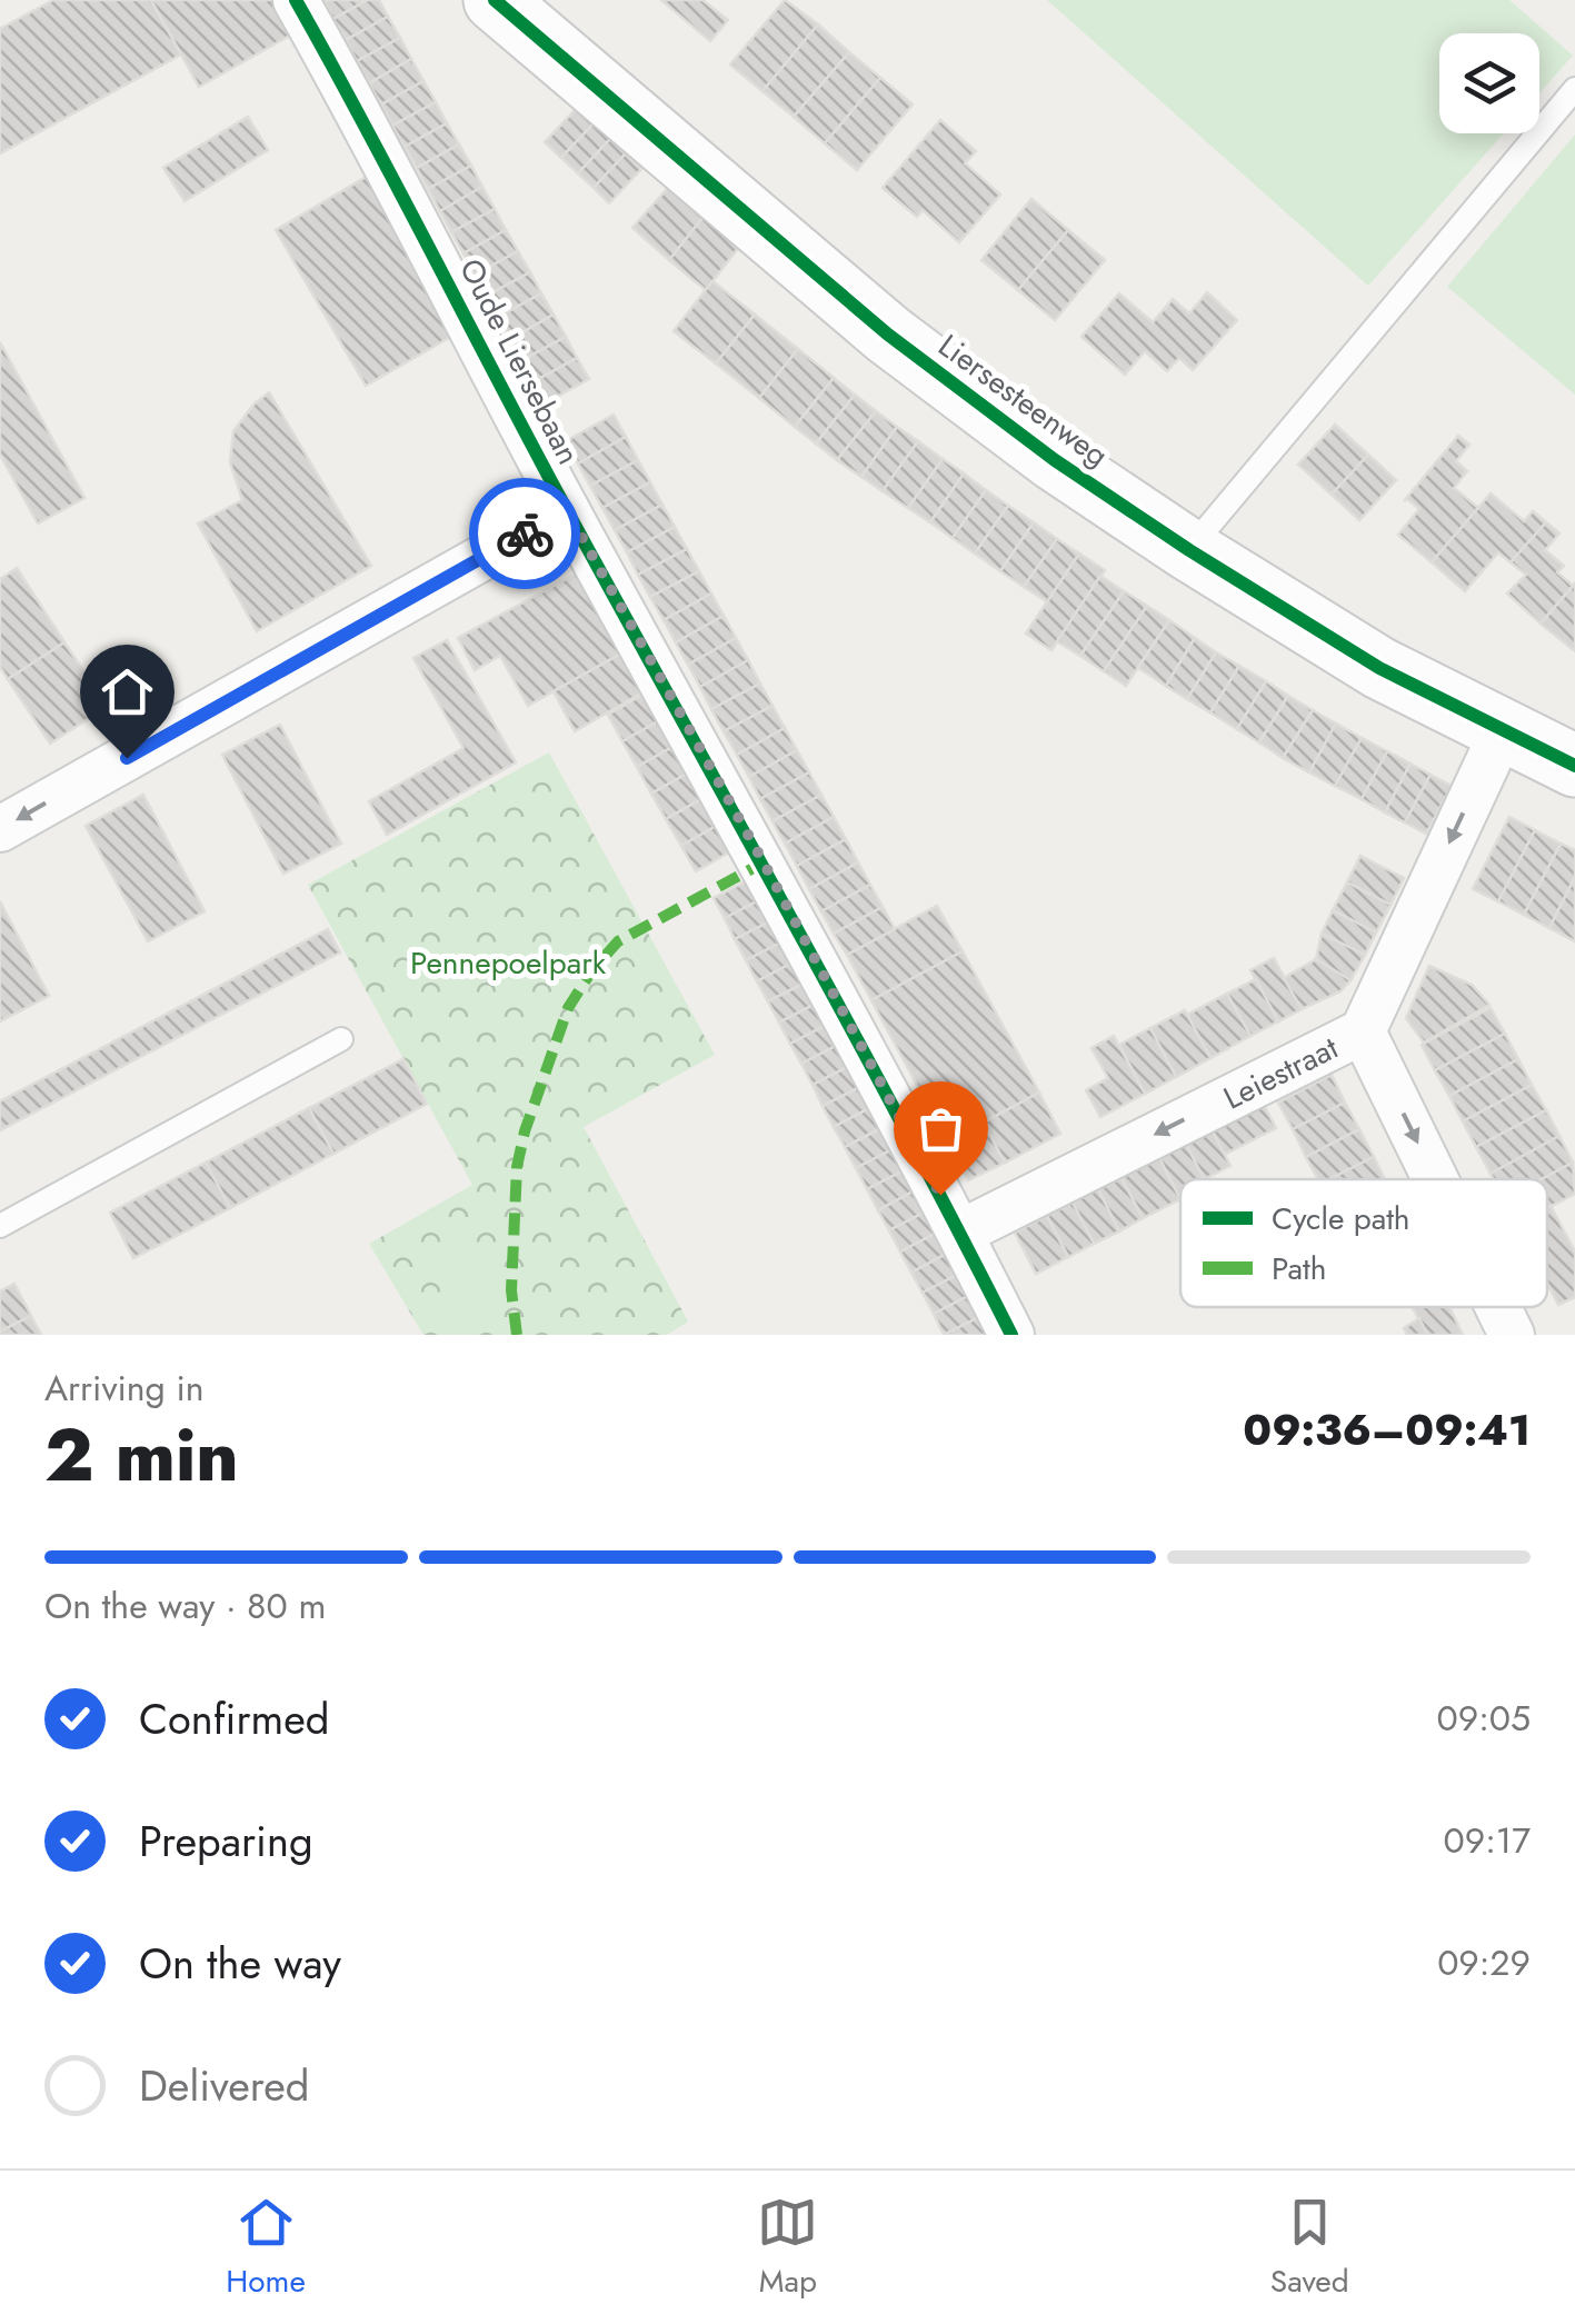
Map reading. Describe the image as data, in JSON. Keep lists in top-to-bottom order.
{
  "streets": {
    "main road": ["Liersesteenweg"],
    "street": ["Oude Liersebaan", "Leiestraat"]
  },
  "crossings": [
    ["Oude Liersebaan", "Leiestraat"],
    ["Liersesteenweg", "Leiestraat"]
  ],
  "one_way": ["Leiestraat"],
  "parks": ["Pennepoelpark"],
  "legend": ["Cycle path", "Path"],
  "page": {
    "heading": ["2 min", "Arriving in", "09:36–09:41"],
    "bar": "On the way · 80 m",
    "list": [
      ["Confirmed", "09:05"],
      ["Preparing", "09:17"],
      ["On the way", "09:29"],
      "Delivered"
    ],
    "tabs": ["Home", "Map", "Saved"]
  }
}
